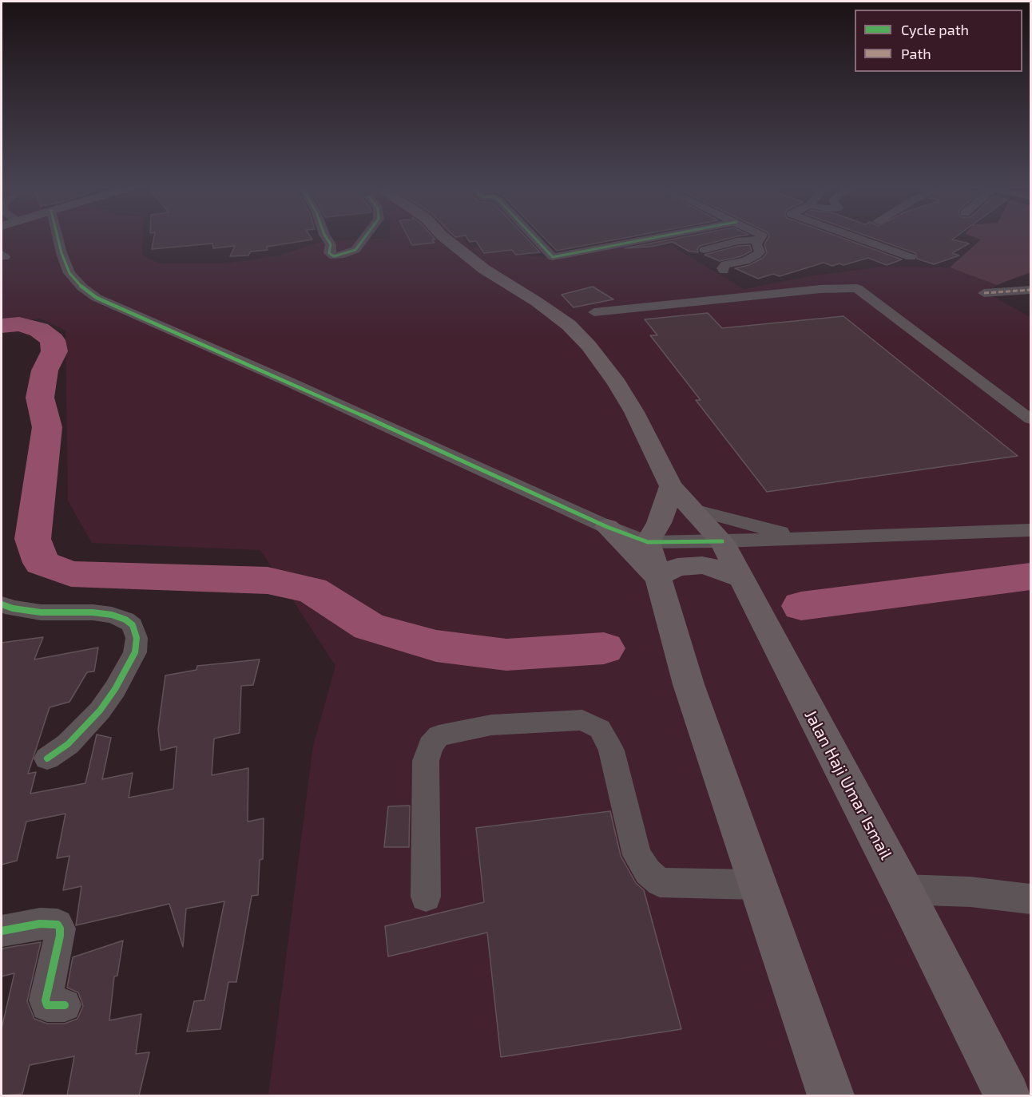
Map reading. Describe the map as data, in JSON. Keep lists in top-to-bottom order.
{
  "streets": {
    "main road": ["Jalan Haji Umar Ismail"]
  },
  "legend": ["Cycle path", "Path"]
}
